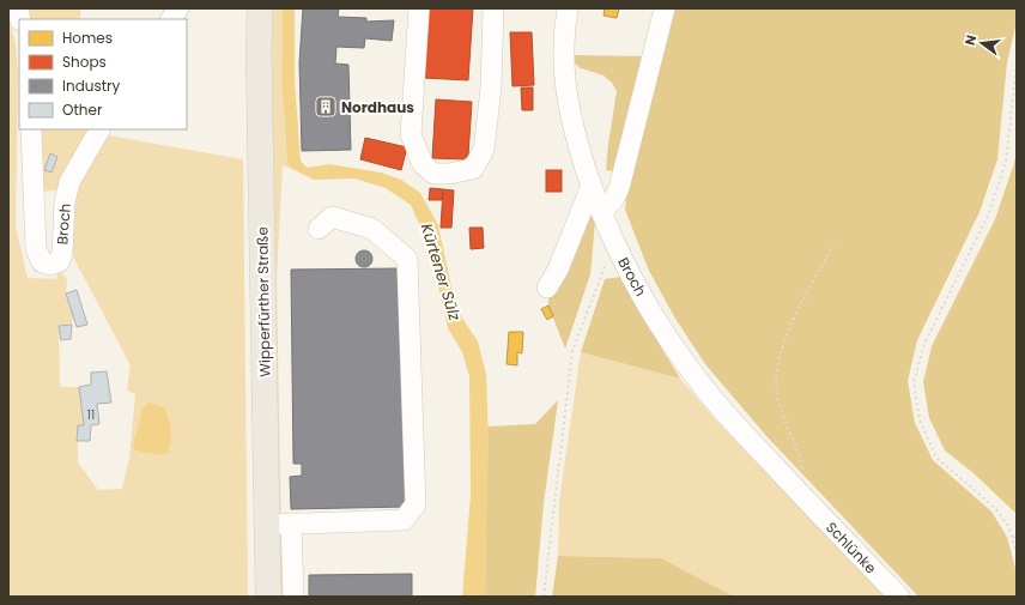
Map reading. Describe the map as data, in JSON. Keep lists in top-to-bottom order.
{
  "streets": {
    "main road": ["Wipperfürther Straße"],
    "street": ["Broch", "Schlünke"]
  },
  "crossings": [
    ["Broch", "Schlünke"]
  ],
  "water": ["Kürtener Sülz"],
  "places": {
    "building": ["Nordhaus"]
  },
  "house_numbers": ["11"],
  "legend": [
    "Homes",
    "Shops",
    "Industry",
    "Other"
  ],
  "north": "left"
}
